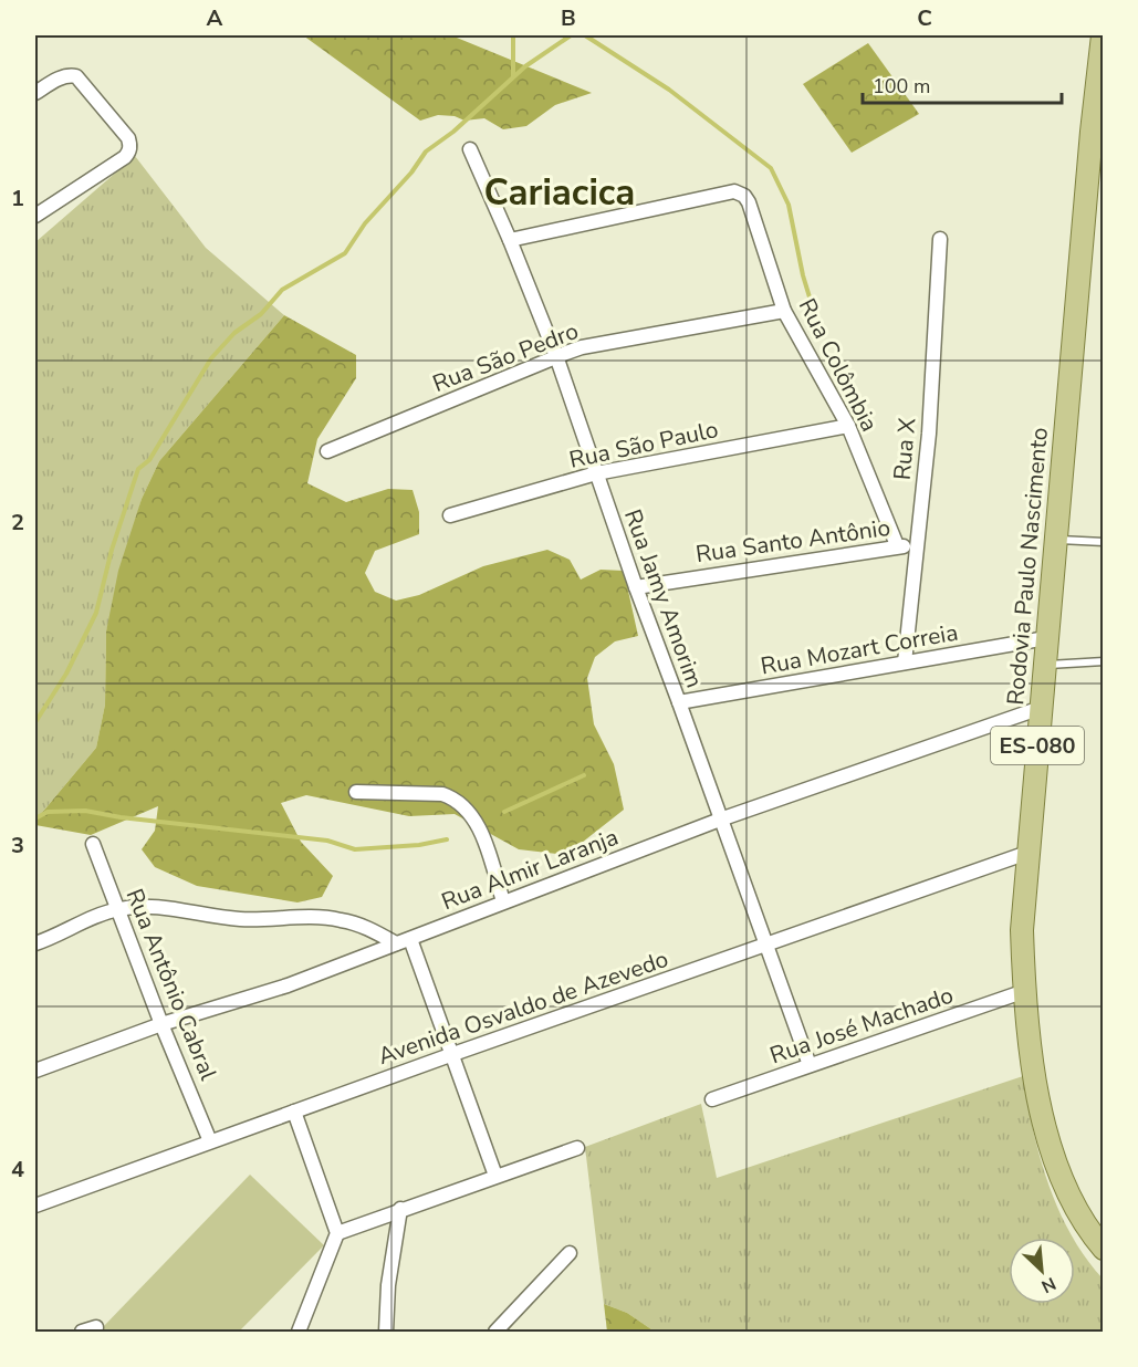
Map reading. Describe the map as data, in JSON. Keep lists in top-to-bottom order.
{
  "streets": {
    "main road": ["Rodovia Paulo Nascimento", "ES-080"],
    "street": [
      "Rua São Pedro",
      "Rua Colômbia",
      "Rua São Paulo",
      "Rua X",
      "Rua Santo Antônio",
      "Rua Jamy Amorim",
      "Rua Mozart Correia",
      "Rua Almir Laranja",
      "Rua Antônio Cabral",
      "Avenida Osvaldo de Azevedo",
      "Rua José Machado"
    ]
  },
  "crossings": [
    ["Rua São Pedro", "Rua Colômbia"],
    ["Rua São Pedro", "Rua Jamy Amorim"],
    ["Rua Colômbia", "Rua São Paulo"],
    ["Rua Colômbia", "Rua Santo Antônio"],
    ["Rua Colômbia", "Rua Jamy Amorim"],
    ["Rua São Paulo", "Rua Jamy Amorim"],
    ["Rua X", "Rua Santo Antônio"],
    ["Rua X", "Rua Mozart Correia"],
    ["Rua Santo Antônio", "Rua Jamy Amorim"],
    ["Rodovia Paulo Nascimento", "Rua Mozart Correia"],
    ["Rodovia Paulo Nascimento", "Rua Almir Laranja"],
    ["Rodovia Paulo Nascimento", "Avenida Osvaldo de Azevedo"],
    ["Rodovia Paulo Nascimento", "Rua José Machado"],
    ["Rua Jamy Amorim", "Rua Mozart Correia"],
    ["Rua Jamy Amorim", "Rua Almir Laranja"],
    ["Rua Jamy Amorim", "Avenida Osvaldo de Azevedo"],
    ["Rua Jamy Amorim", "Rua José Machado"],
    ["Rua Almir Laranja", "Rua Antônio Cabral"],
    ["Rua Antônio Cabral", "Avenida Osvaldo de Azevedo"]
  ],
  "districts": ["Cariacica"],
  "scale_bar": "100 m",
  "north": "bottom right",
  "grid": {
    "columns": ["A", "B", "C"],
    "rows": [
      "1",
      "2",
      "3",
      "4"
    ]
  }
}
